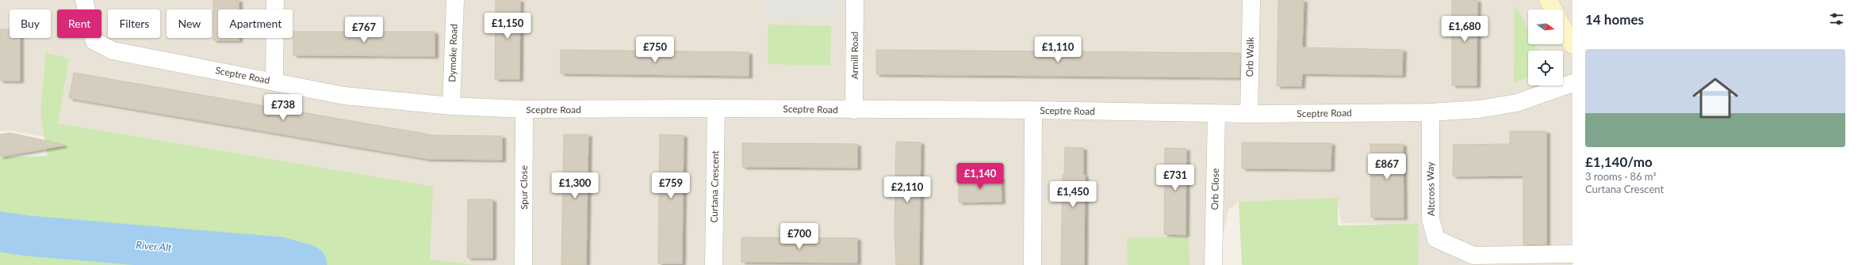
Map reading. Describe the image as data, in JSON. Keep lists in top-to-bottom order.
{
  "streets": {
    "street": [
      "Dymoke Road",
      "Armill Road",
      "Orb Walk",
      "Sceptre Road",
      "Curtana Crescent",
      "Spur Close",
      "Orb Close",
      "Altcross Way"
    ]
  },
  "crossings": [
    ["Dymoke Road", "Sceptre Road"],
    ["Armill Road", "Sceptre Road"],
    ["Orb Walk", "Sceptre Road"],
    ["Sceptre Road", "Curtana Crescent"],
    ["Sceptre Road", "Spur Close"],
    ["Sceptre Road", "Orb Close"],
    ["Sceptre Road", "Altcross Way"]
  ],
  "water": ["River Alt"],
  "north": "right",
  "page": {
    "heading": "14 homes",
    "chip": [
      "Buy",
      "Rent",
      "Filters",
      "New",
      "Apartment"
    ],
    "price": [
      "£1,150",
      "£1,680",
      "£767",
      "£750",
      "£1,110",
      "£738",
      "£867",
      "£1,140",
      "£731",
      "£1,300",
      "£759",
      "£2,110",
      "£1,450",
      "£700"
    ],
    "list": [
      {
        "name": "£1,140/mo",
        "note": "3 rooms · 86 m² · Curtana Crescent"
      }
    ]
  }
}
